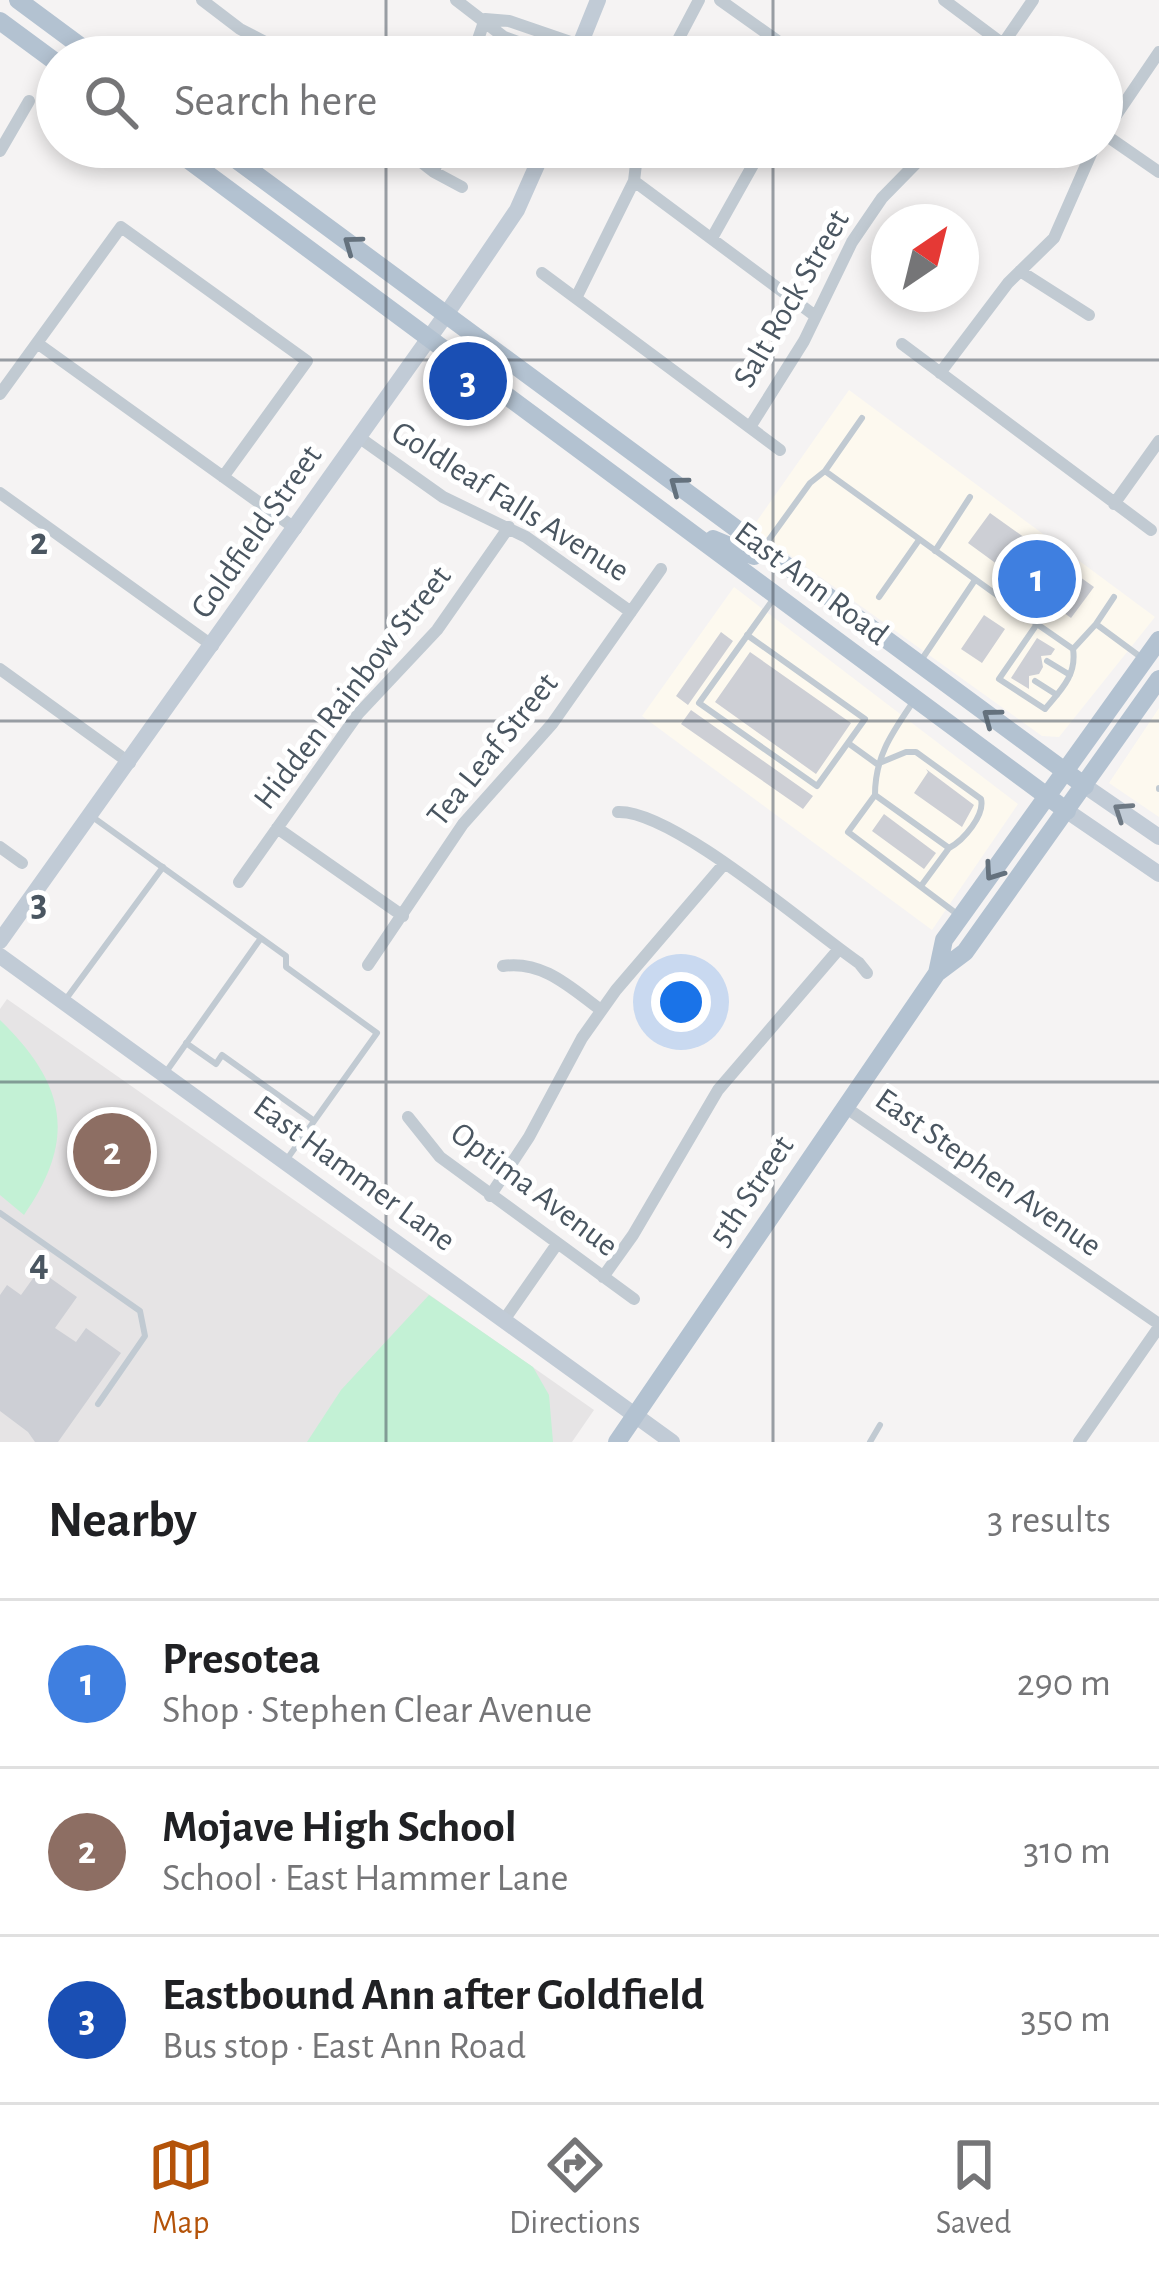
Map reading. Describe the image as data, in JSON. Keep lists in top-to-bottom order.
{
  "streets": {
    "main road": ["East Ann Road", "5th Street"],
    "street": [
      "Salt Rock Street",
      "Goldleaf Falls Avenue",
      "Goldfield Street",
      "Hidden Rainbow Street",
      "Tea Leaf Street",
      "East Stephen Avenue",
      "East Hammer Lane",
      "Optima Avenue"
    ]
  },
  "crossings": [
    ["Goldleaf Falls Avenue", "Goldfield Street"],
    ["Goldleaf Falls Avenue", "Hidden Rainbow Street"],
    ["Goldleaf Falls Avenue", "Tea Leaf Street"],
    ["Goldfield Street", "East Ann Road"],
    ["East Ann Road", "5th Street"],
    ["East Stephen Avenue", "5th Street"],
    ["East Hammer Lane", "5th Street"]
  ],
  "north": "top right",
  "page": {
    "search": "Search here",
    "pins": ["3", "1", "2"],
    "heading": ["Nearby", "3 results"],
    "list": [
      {
        "mark": "1",
        "name": "Presotea",
        "note": "Shop · Stephen Clear Avenue",
        "value": "290 m"
      },
      {
        "mark": "2",
        "name": "Mojave High School",
        "note": "School · East Hammer Lane",
        "value": "310 m"
      },
      {
        "mark": "3",
        "name": "Eastbound Ann after Goldfield",
        "note": "Bus stop · East Ann Road",
        "value": "350 m"
      }
    ],
    "nav": ["Map", "Directions", "Saved"]
  },
  "grid": {
    "rows": ["2", "3", "4"]
  }
}
